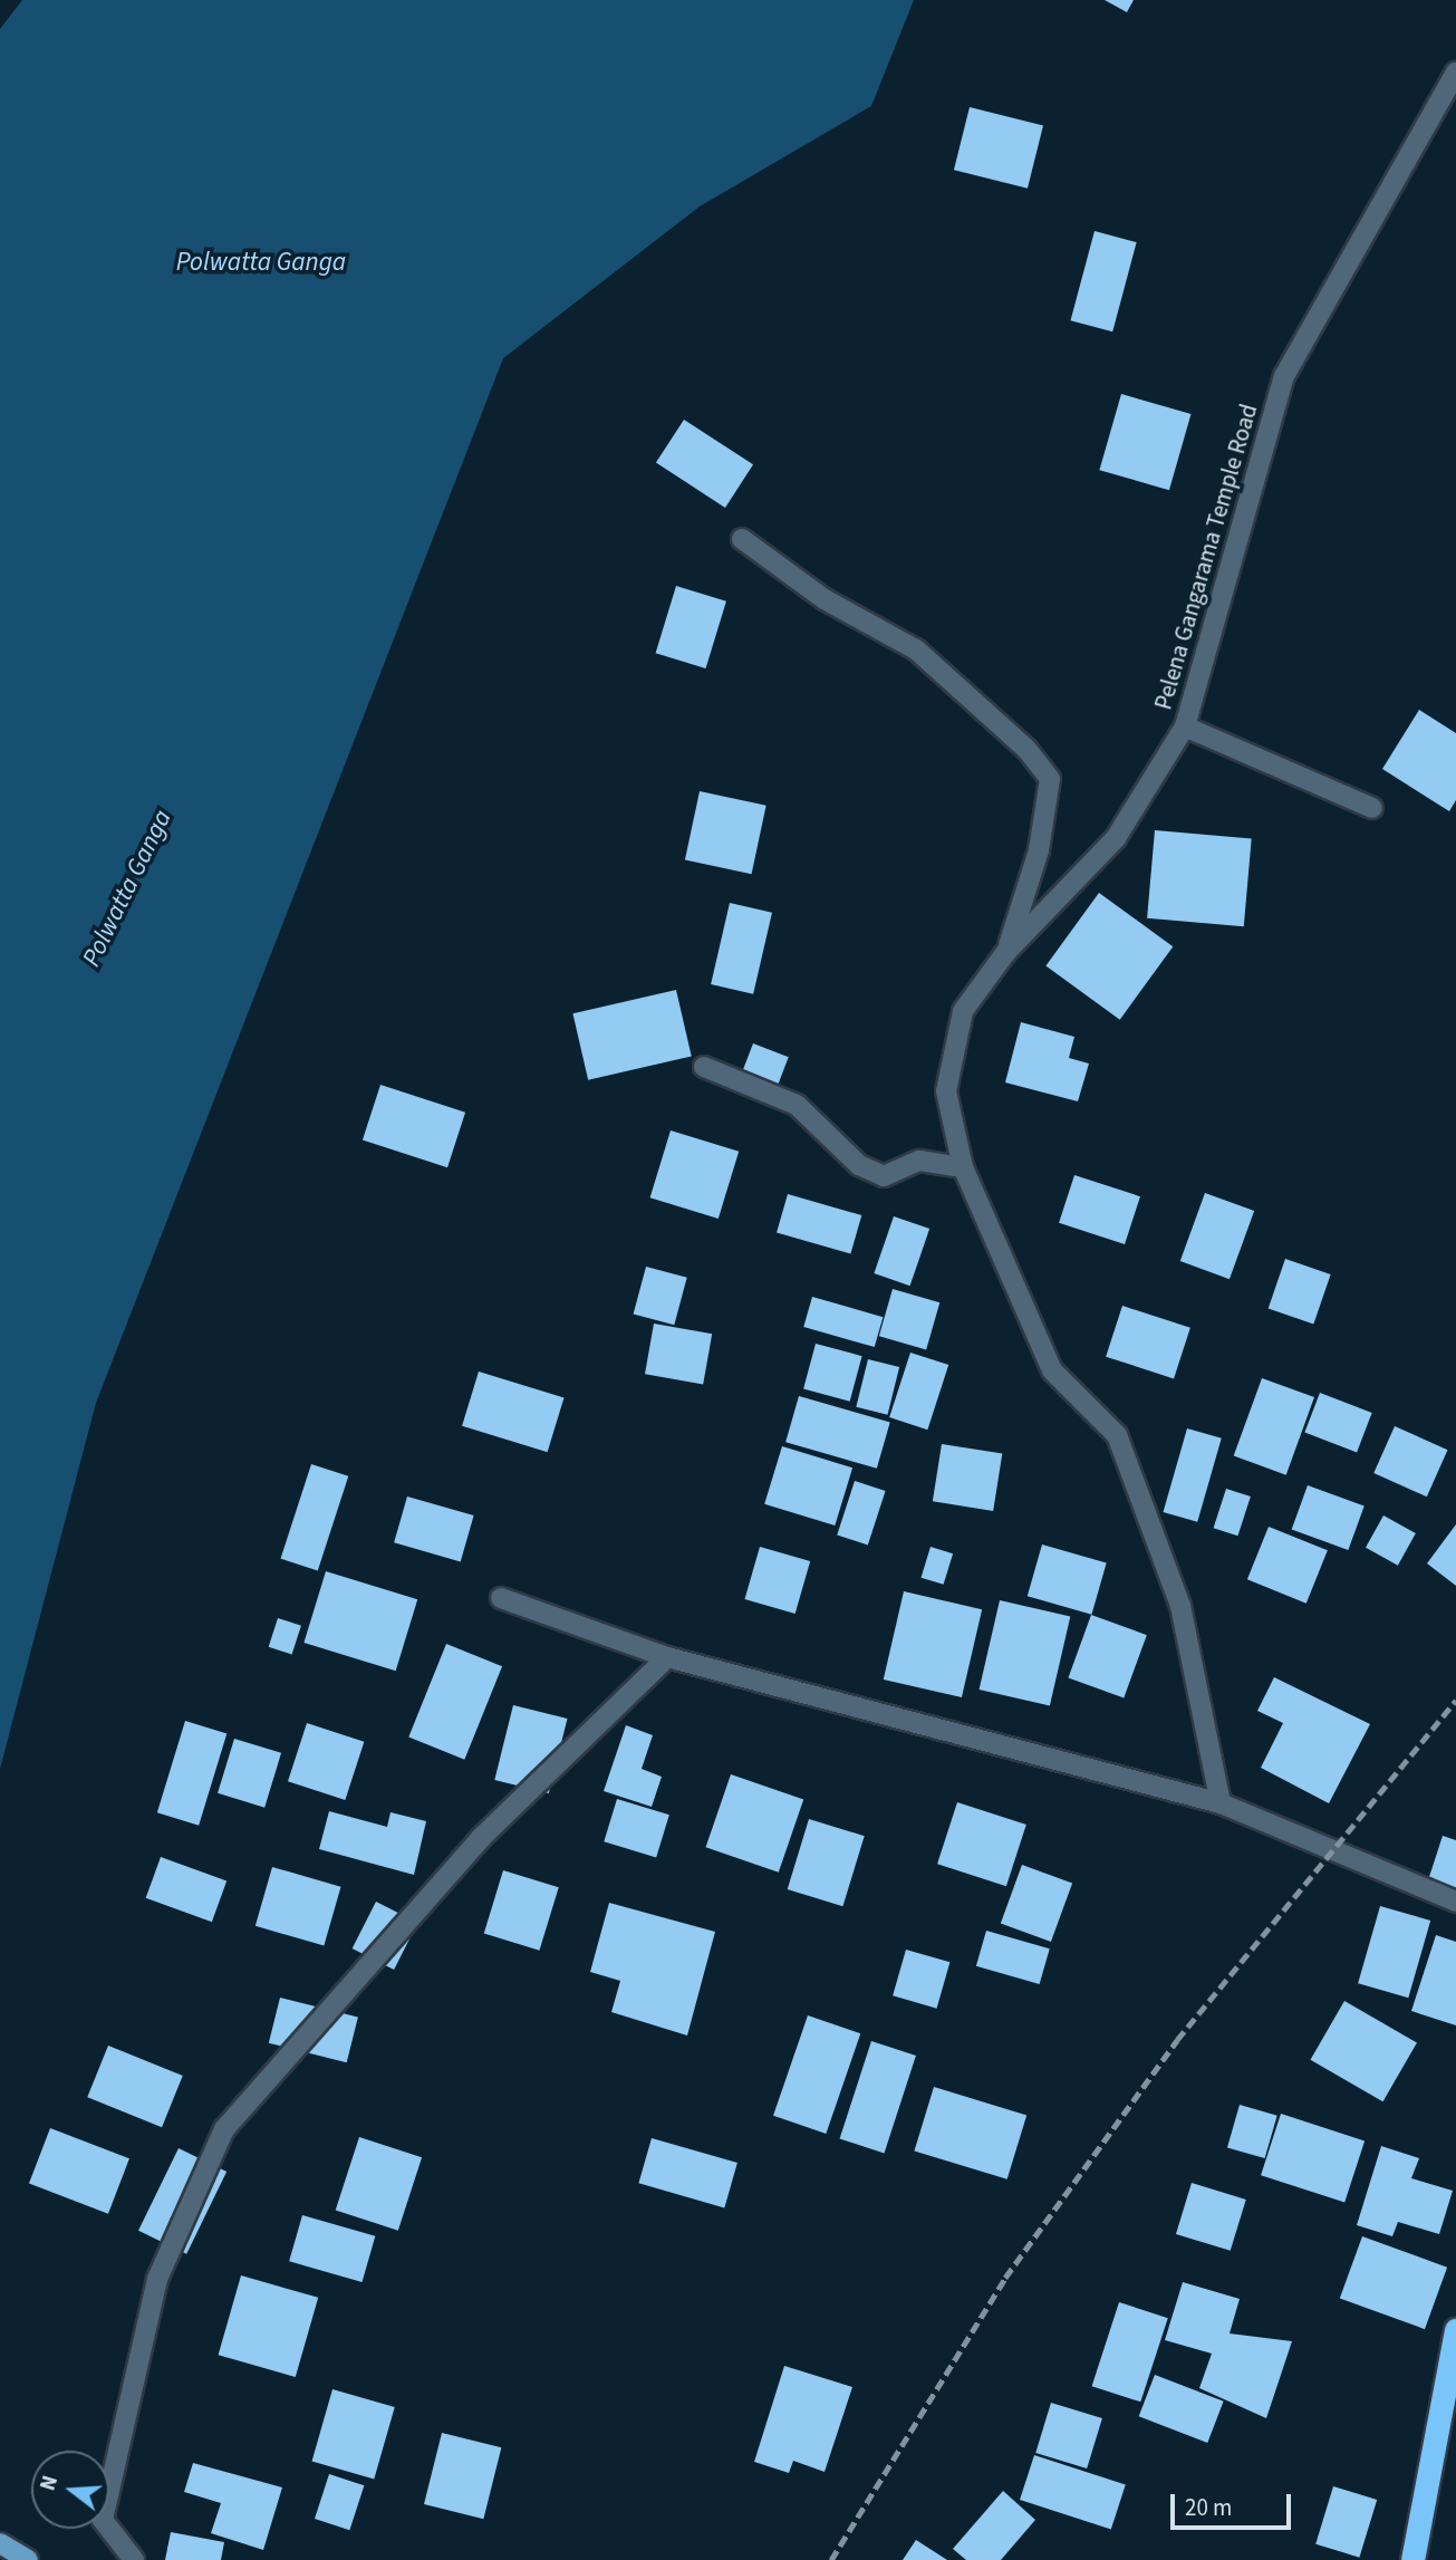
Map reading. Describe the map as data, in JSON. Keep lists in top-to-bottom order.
{
  "streets": {
    "street": ["Pelena Gangarama Temple Road"]
  },
  "water": ["Polwatta Ganga"],
  "scale_bar": "20 m",
  "north": "left"
}
